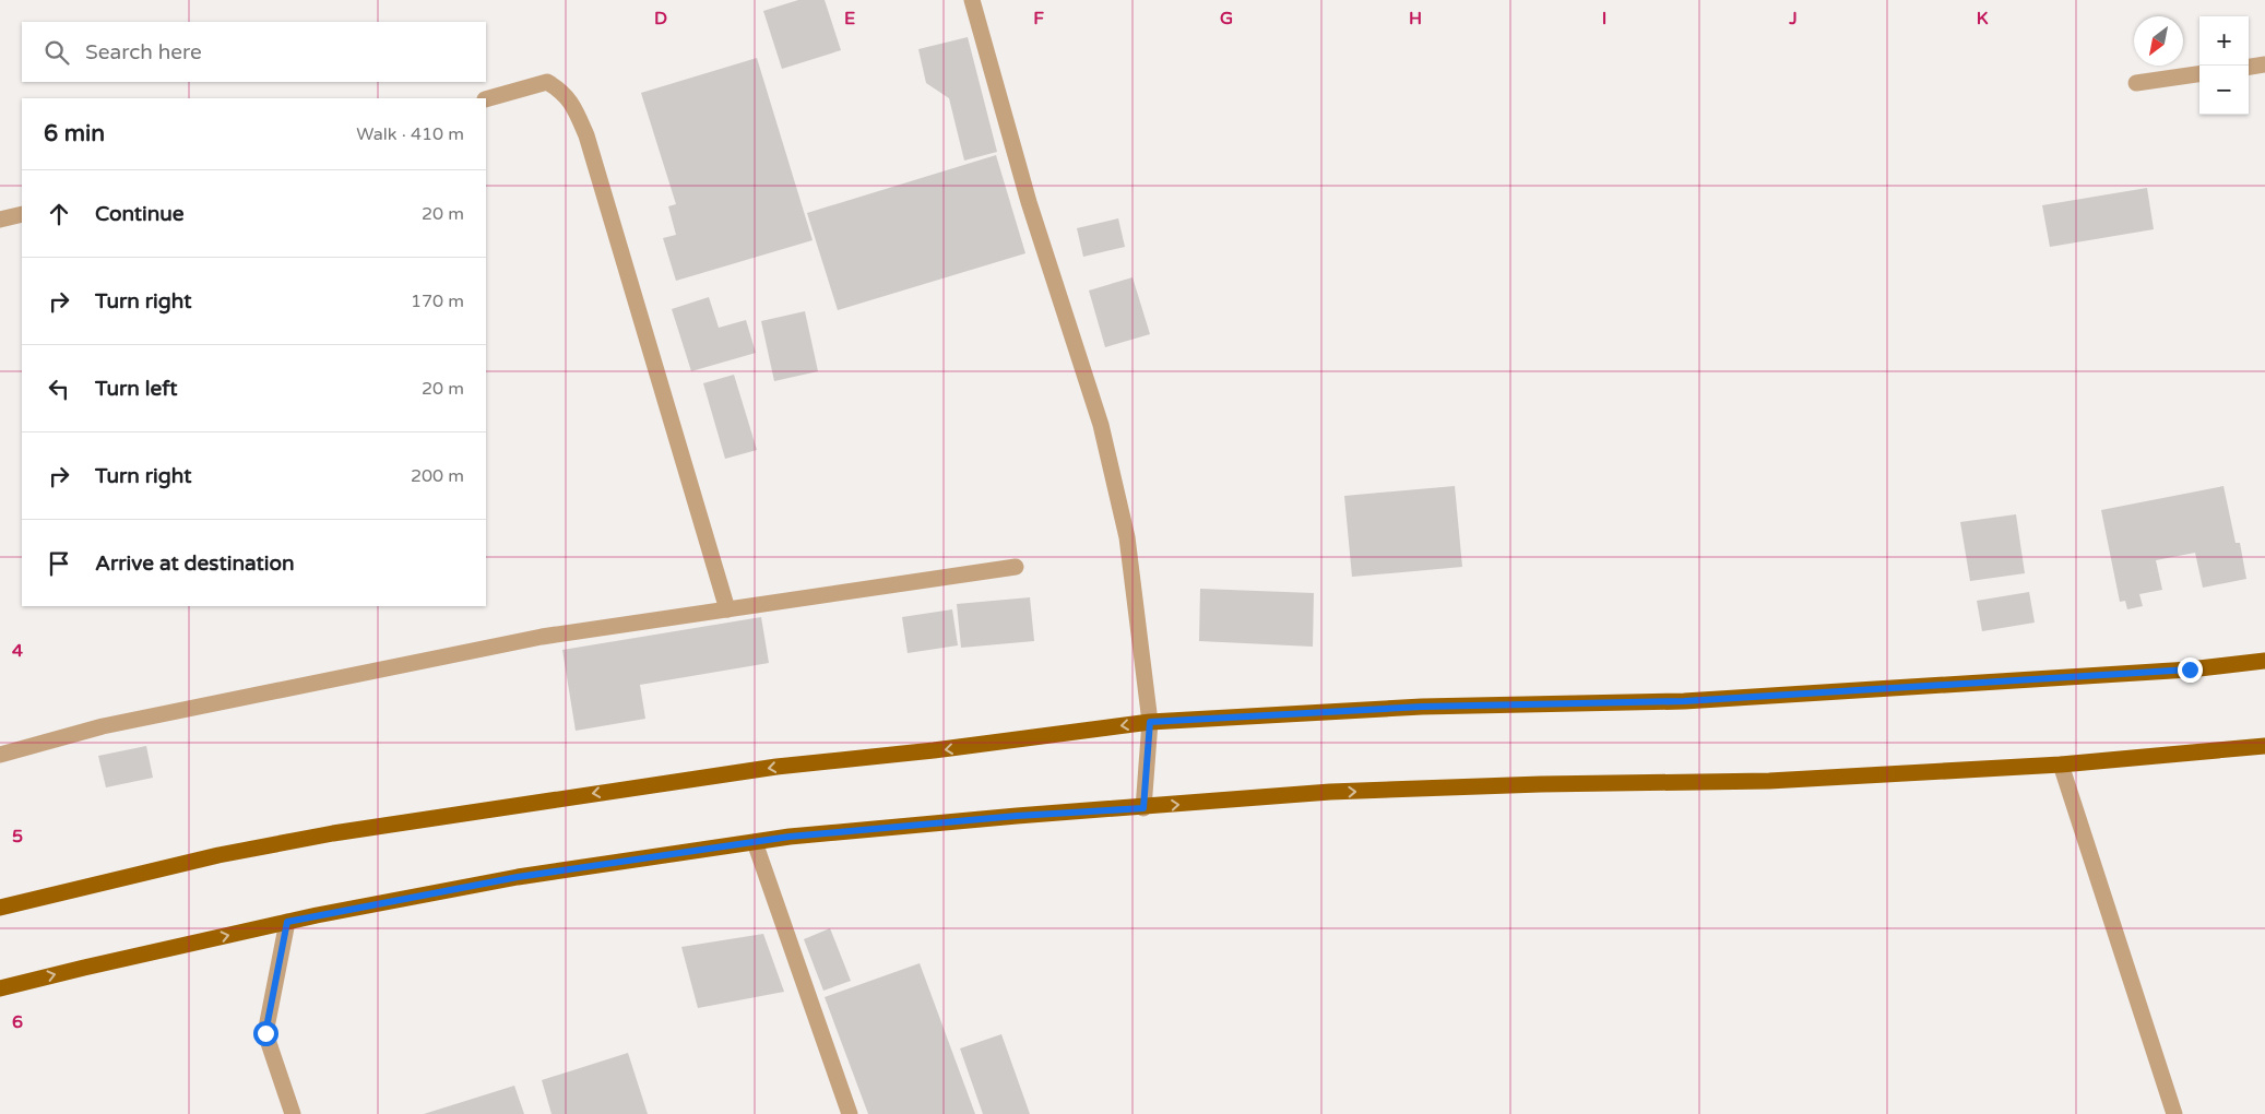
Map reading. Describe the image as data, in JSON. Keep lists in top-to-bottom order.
{
  "north": "bottom left",
  "page": {
    "map_buttons": ["+", "−"],
    "search": "Search here",
    "heading": ["6 min", "Walk · 410 m"],
    "list": [
      ["Continue", "20 m"],
      ["Turn right", "170 m"],
      ["Turn left", "20 m"],
      ["Turn right", "200 m"],
      "Arrive at destination"
    ]
  },
  "grid": {
    "columns": [
      "D",
      "E",
      "F",
      "G",
      "H",
      "I",
      "J",
      "K"
    ],
    "rows": ["4", "5", "6"]
  }
}
